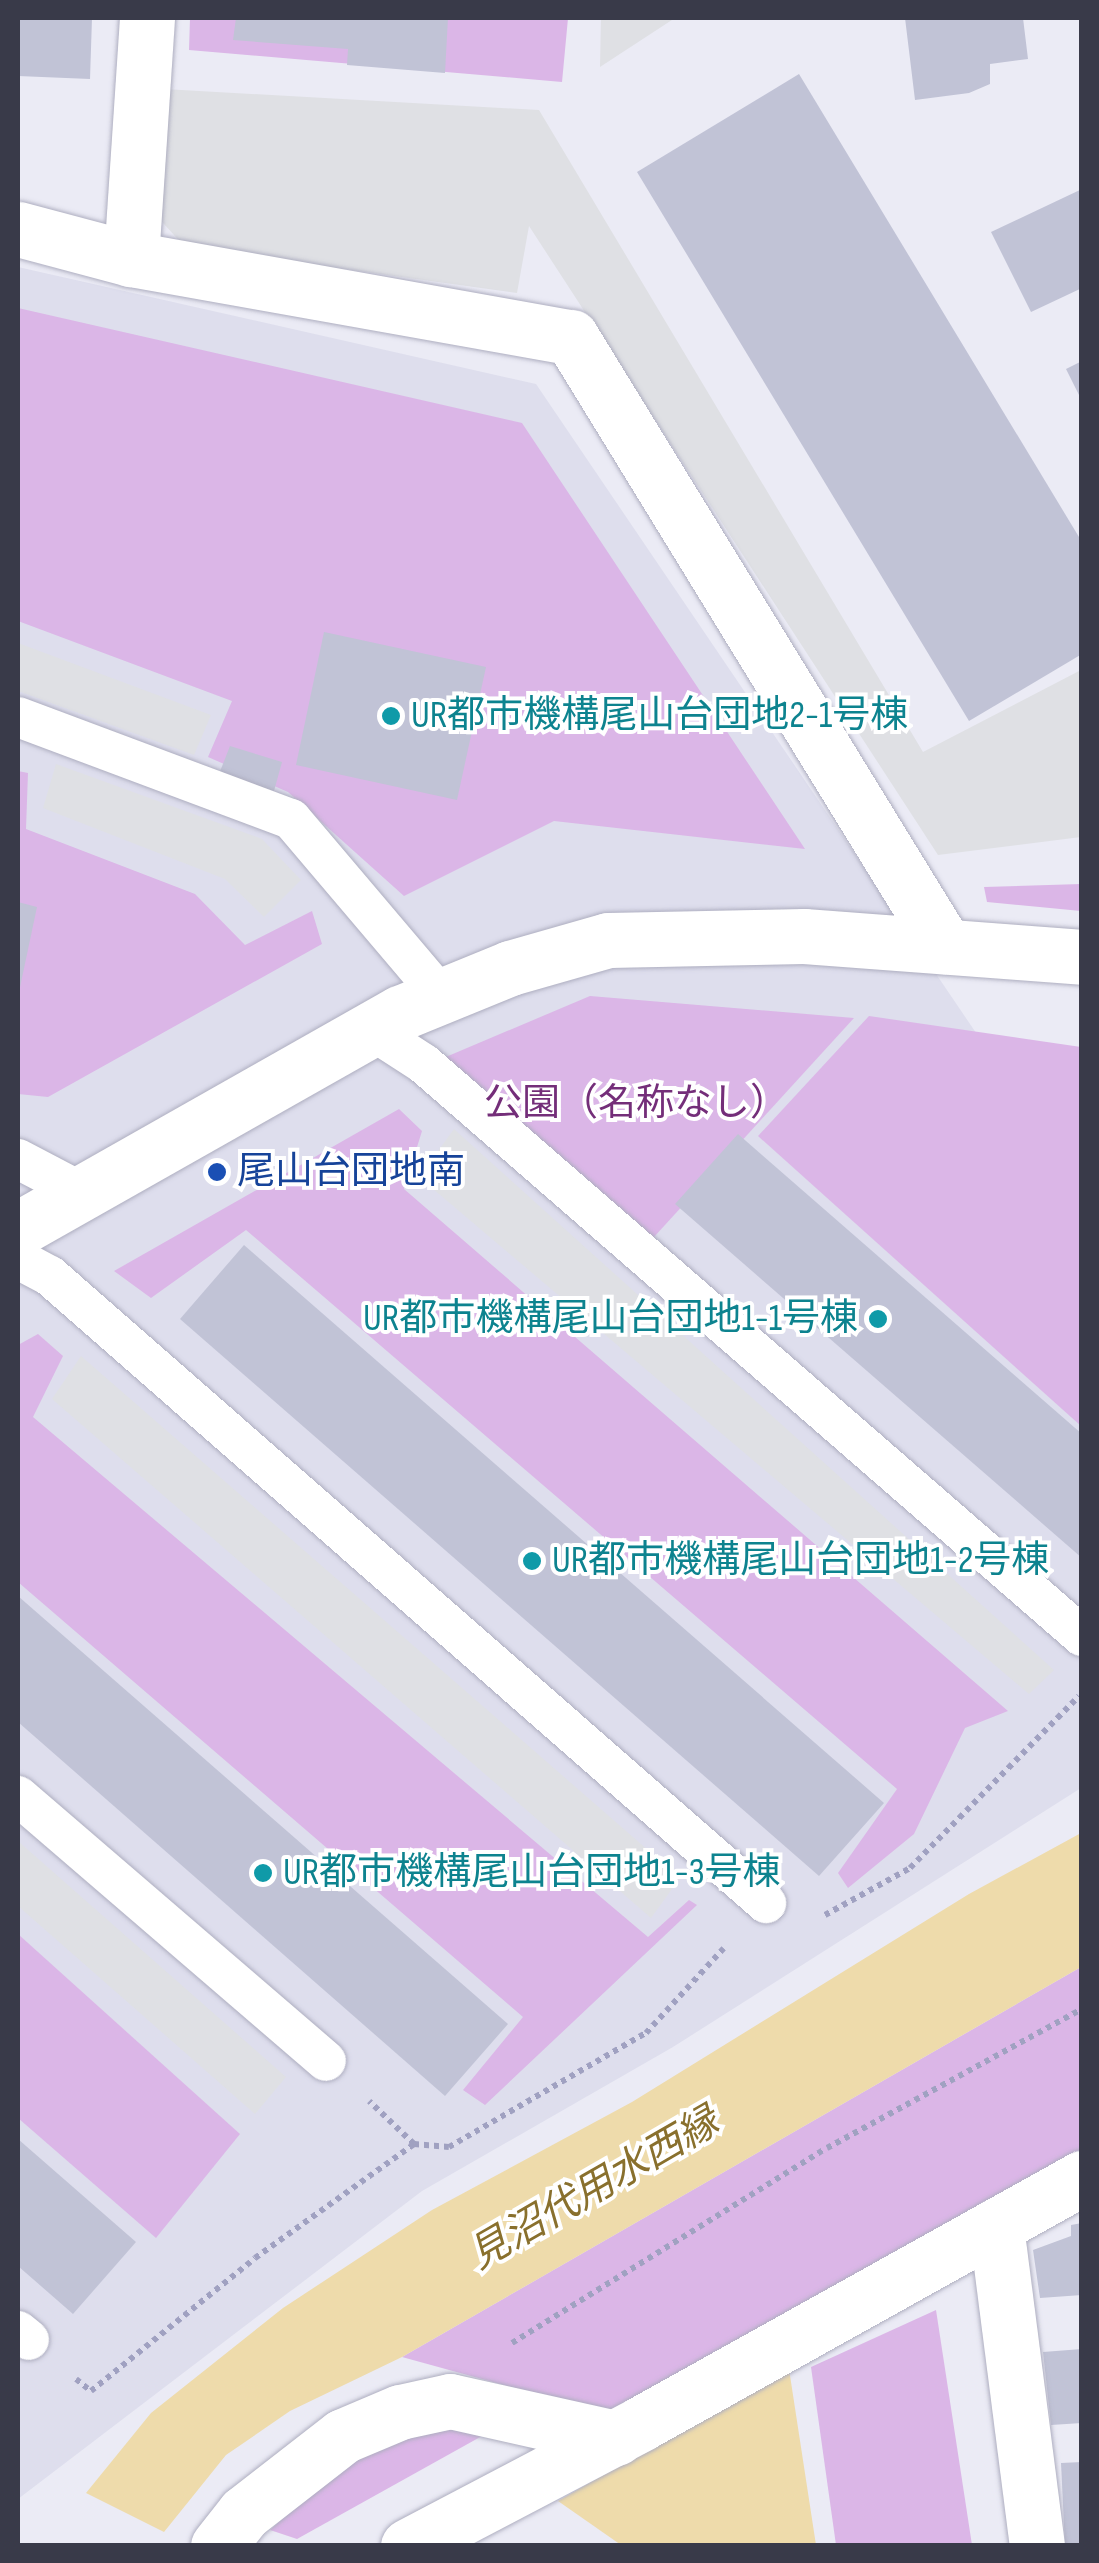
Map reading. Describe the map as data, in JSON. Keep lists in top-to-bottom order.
{
  "water": ["見沼代用水西縁"],
  "parks": ["公園（名称なし）"],
  "places": [
    "UR都市機構尾山台団地2-1号棟",
    "尾山台団地南",
    "UR都市機構尾山台団地1-1号棟",
    "UR都市機構尾山台団地1-2号棟",
    "UR都市機構尾山台団地1-3号棟"
  ]
}
